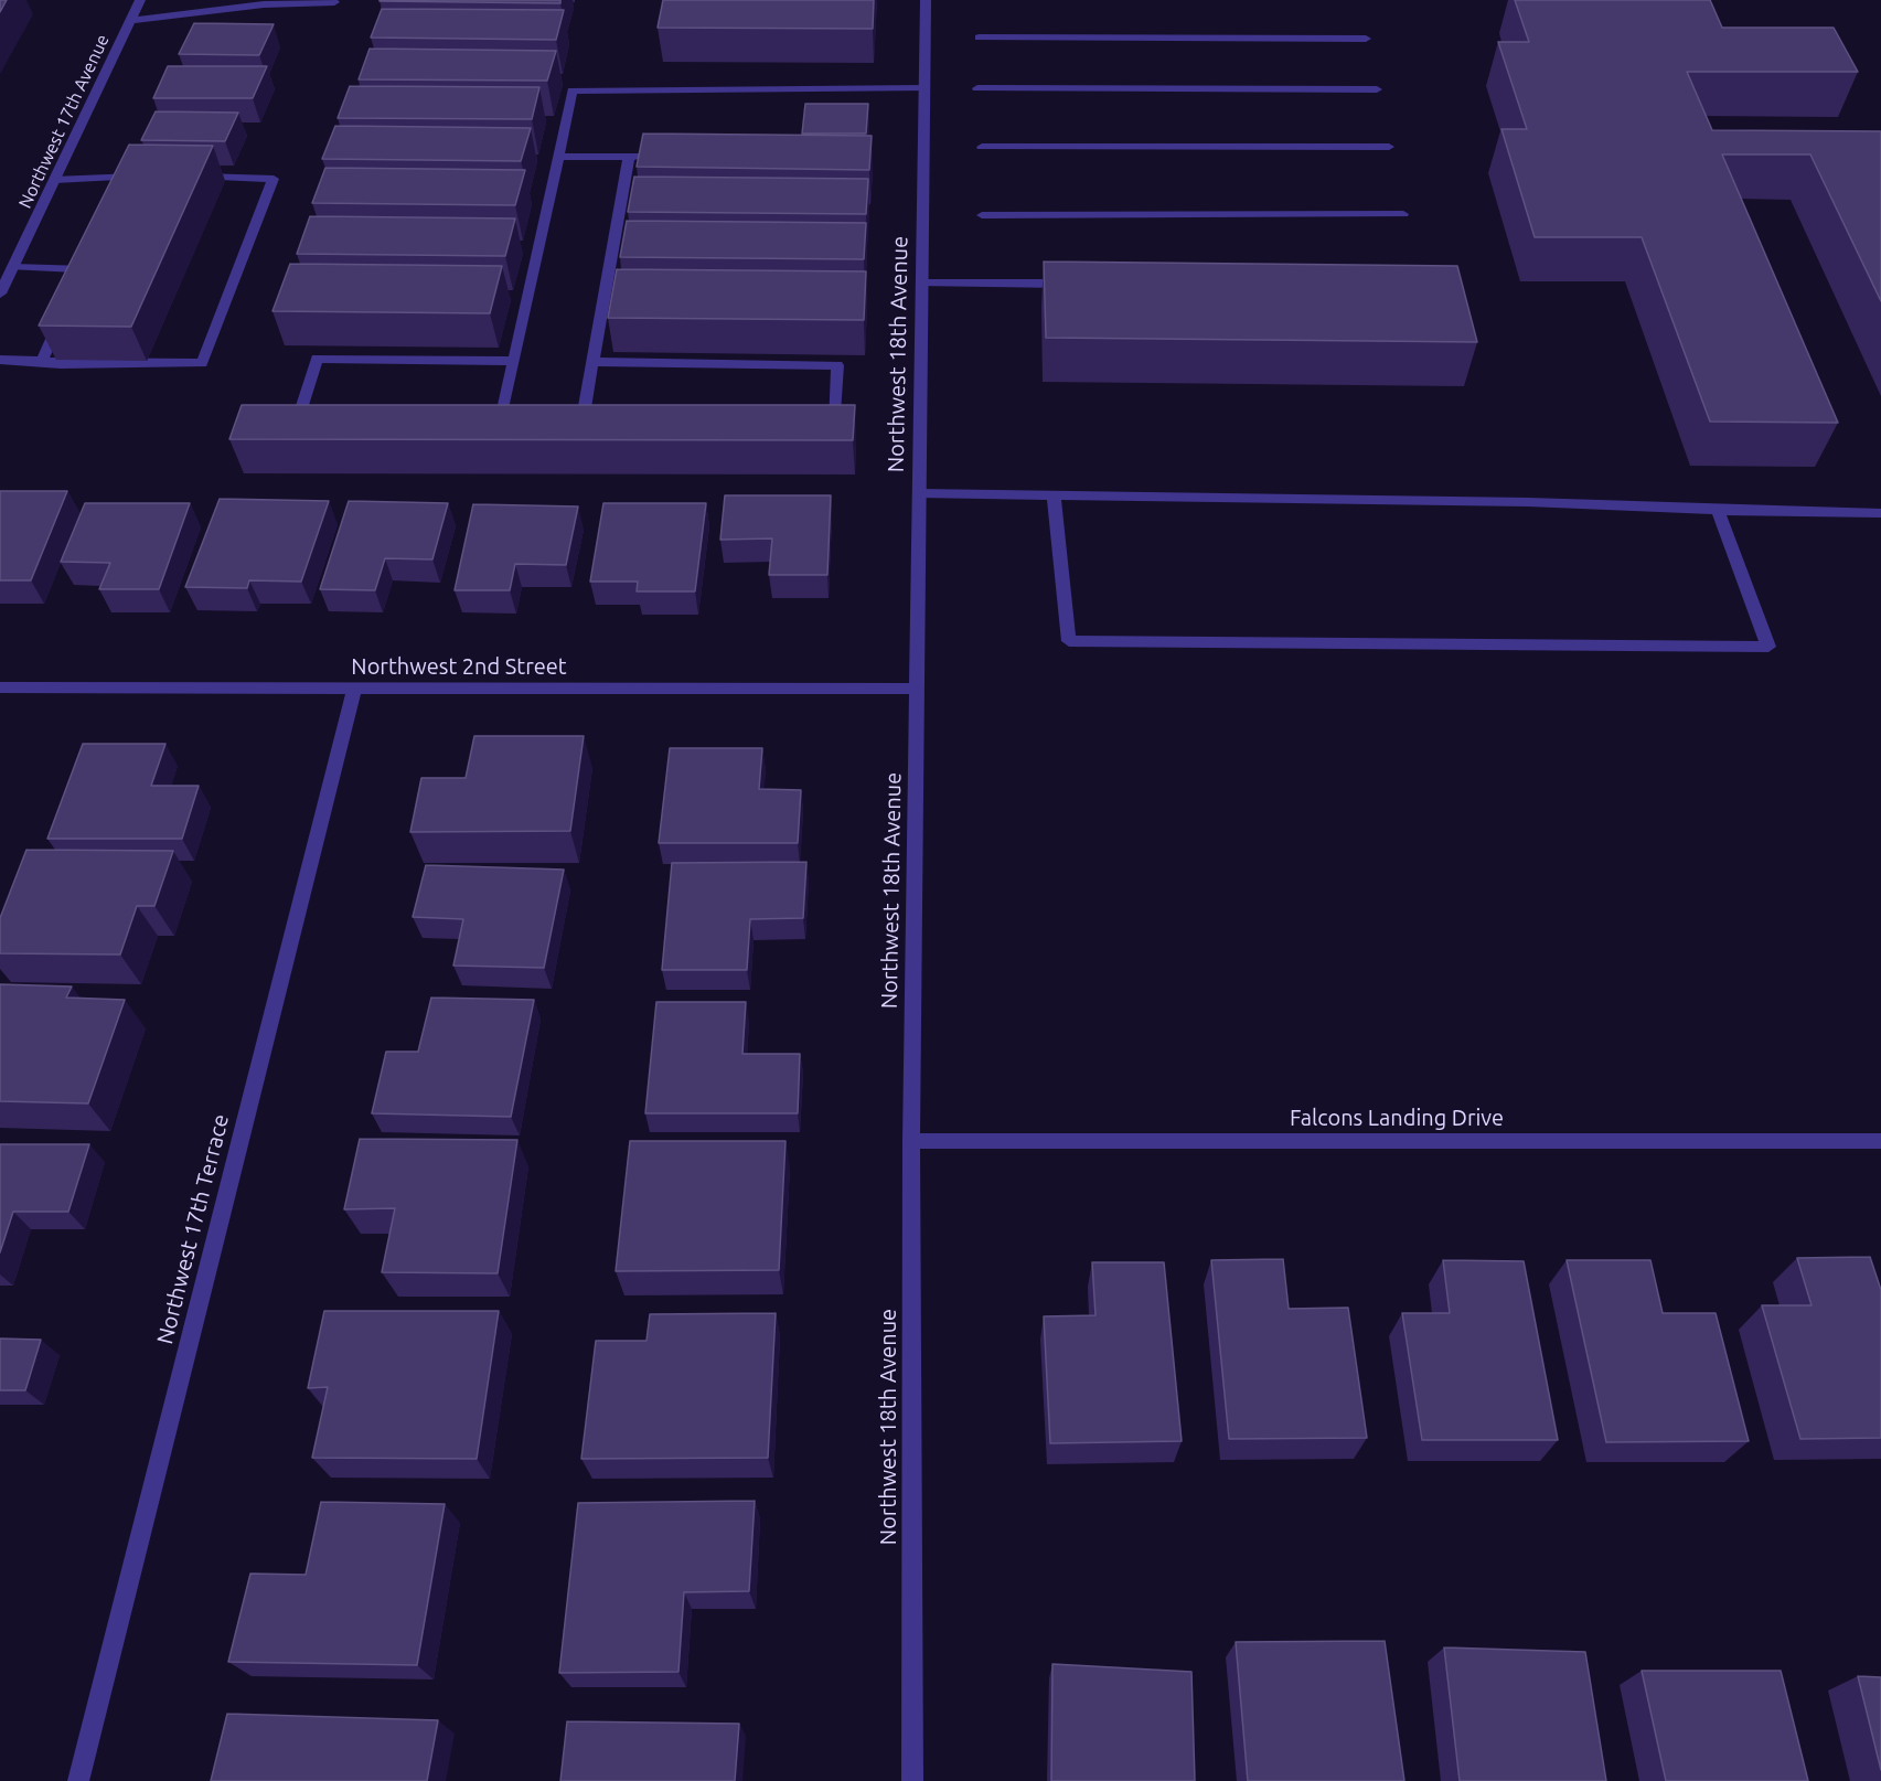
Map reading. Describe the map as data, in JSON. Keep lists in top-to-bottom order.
{
  "streets": {
    "street": [
      "Northwest 17th Avenue",
      "Northwest 18th Avenue",
      "Northwest 2nd Street",
      "Falcons Landing Drive",
      "Northwest 17th Terrace"
    ]
  },
  "crossings": [
    ["Northwest 18th Avenue", "Northwest 2nd Street"],
    ["Northwest 18th Avenue", "Falcons Landing Drive"],
    ["Northwest 2nd Street", "Northwest 17th Terrace"]
  ]
}
